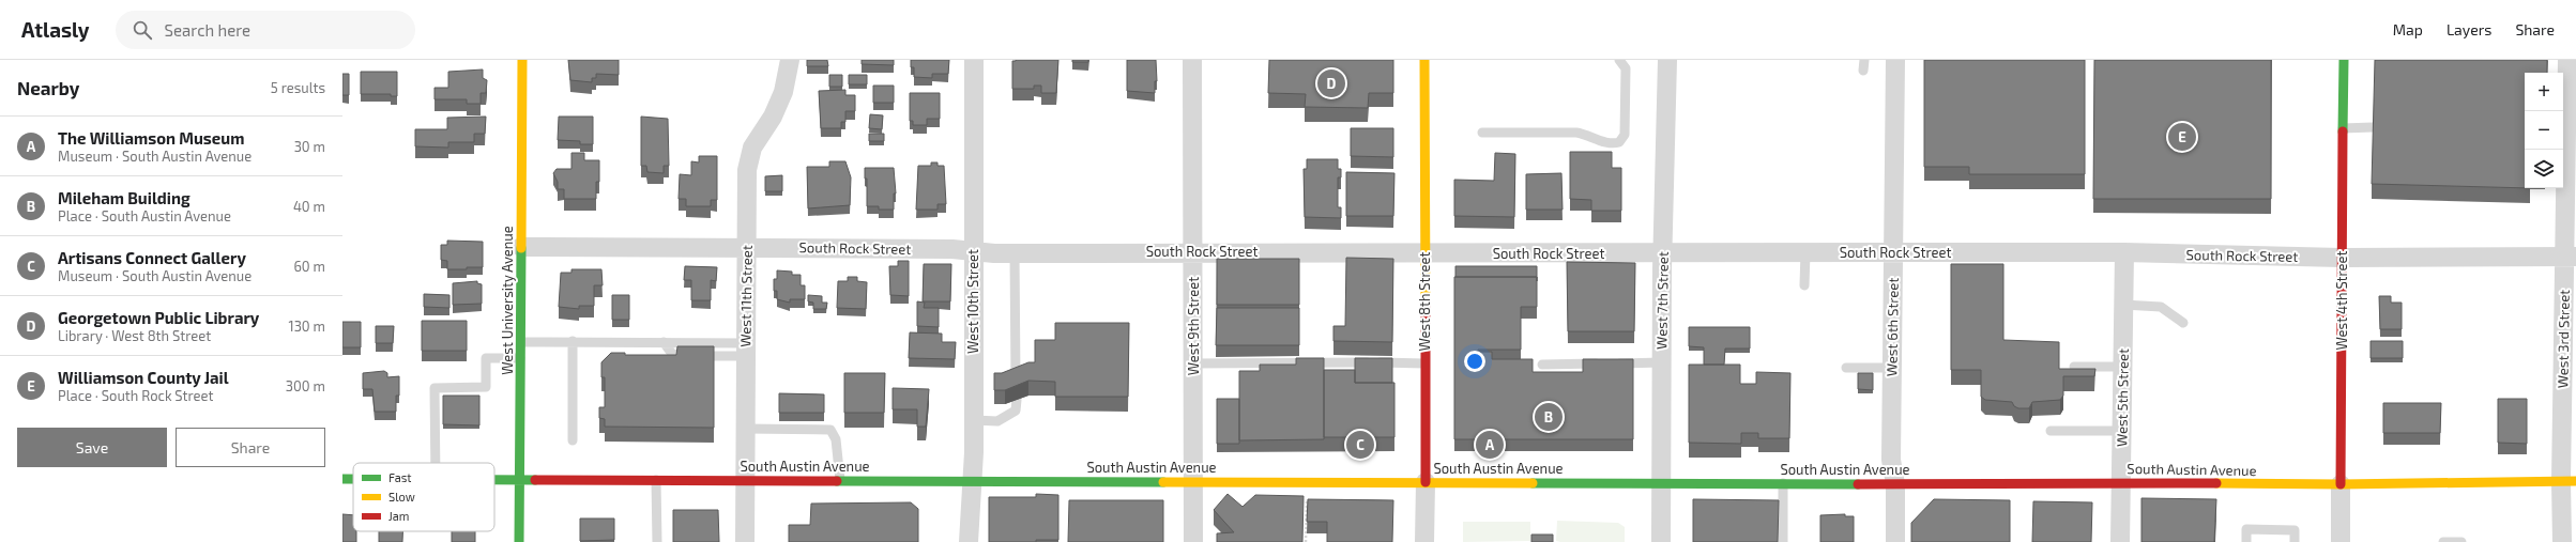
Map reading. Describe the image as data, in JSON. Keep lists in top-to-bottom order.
{
  "streets": {
    "main road": [
      "West University Avenue",
      "West 4th Street",
      "West 8th Street",
      "South Austin Avenue"
    ],
    "street": [
      "South Rock Street",
      "West 11th Street",
      "West 7th Street",
      "West 10th Street",
      "West 9th Street",
      "West 6th Street",
      "West 3rd Street",
      "West 5th Street"
    ]
  },
  "crossings": [
    ["South Rock Street", "West 11th Street"],
    ["South Rock Street", "West University Avenue"],
    ["South Rock Street", "West 7th Street"],
    ["South Rock Street", "West 4th Street"],
    ["South Rock Street", "West 10th Street"],
    ["South Rock Street", "West 8th Street"],
    ["South Rock Street", "West 9th Street"],
    ["South Rock Street", "West 6th Street"],
    ["South Rock Street", "West 3rd Street"],
    ["South Rock Street", "West 5th Street"],
    ["West 11th Street", "South Austin Avenue"],
    ["West University Avenue", "South Austin Avenue"],
    ["West 7th Street", "South Austin Avenue"],
    ["West 4th Street", "South Austin Avenue"],
    ["West 10th Street", "South Austin Avenue"],
    ["West 8th Street", "South Austin Avenue"],
    ["West 9th Street", "South Austin Avenue"],
    ["West 6th Street", "South Austin Avenue"],
    ["West 3rd Street", "South Austin Avenue"],
    ["West 5th Street", "South Austin Avenue"]
  ],
  "legend": ["Fast", "Slow", "Jam"],
  "page": {
    "header": "Atlasly",
    "search": "Search here",
    "nav": ["Map", "Layers", "Share"],
    "heading": ["Nearby", "5 results"],
    "pins": [
      "D",
      "E",
      "B",
      "A",
      "C"
    ],
    "map_buttons": ["+", "−"],
    "list": [
      {
        "mark": "A",
        "name": "The Williamson Museum",
        "note": "Museum · South Austin Avenue",
        "value": "30 m"
      },
      {
        "mark": "B",
        "name": "Mileham Building",
        "note": "Place · South Austin Avenue",
        "value": "40 m"
      },
      {
        "mark": "C",
        "name": "Artisans Connect Gallery",
        "note": "Museum · South Austin Avenue",
        "value": "60 m"
      },
      {
        "mark": "D",
        "name": "Georgetown Public Library",
        "note": "Library · West 8th Street",
        "value": "130 m"
      },
      {
        "mark": "E",
        "name": "Williamson County Jail",
        "note": "Place · South Rock Street",
        "value": "300 m"
      }
    ],
    "buttons": ["Save", "Share"]
  }
}
